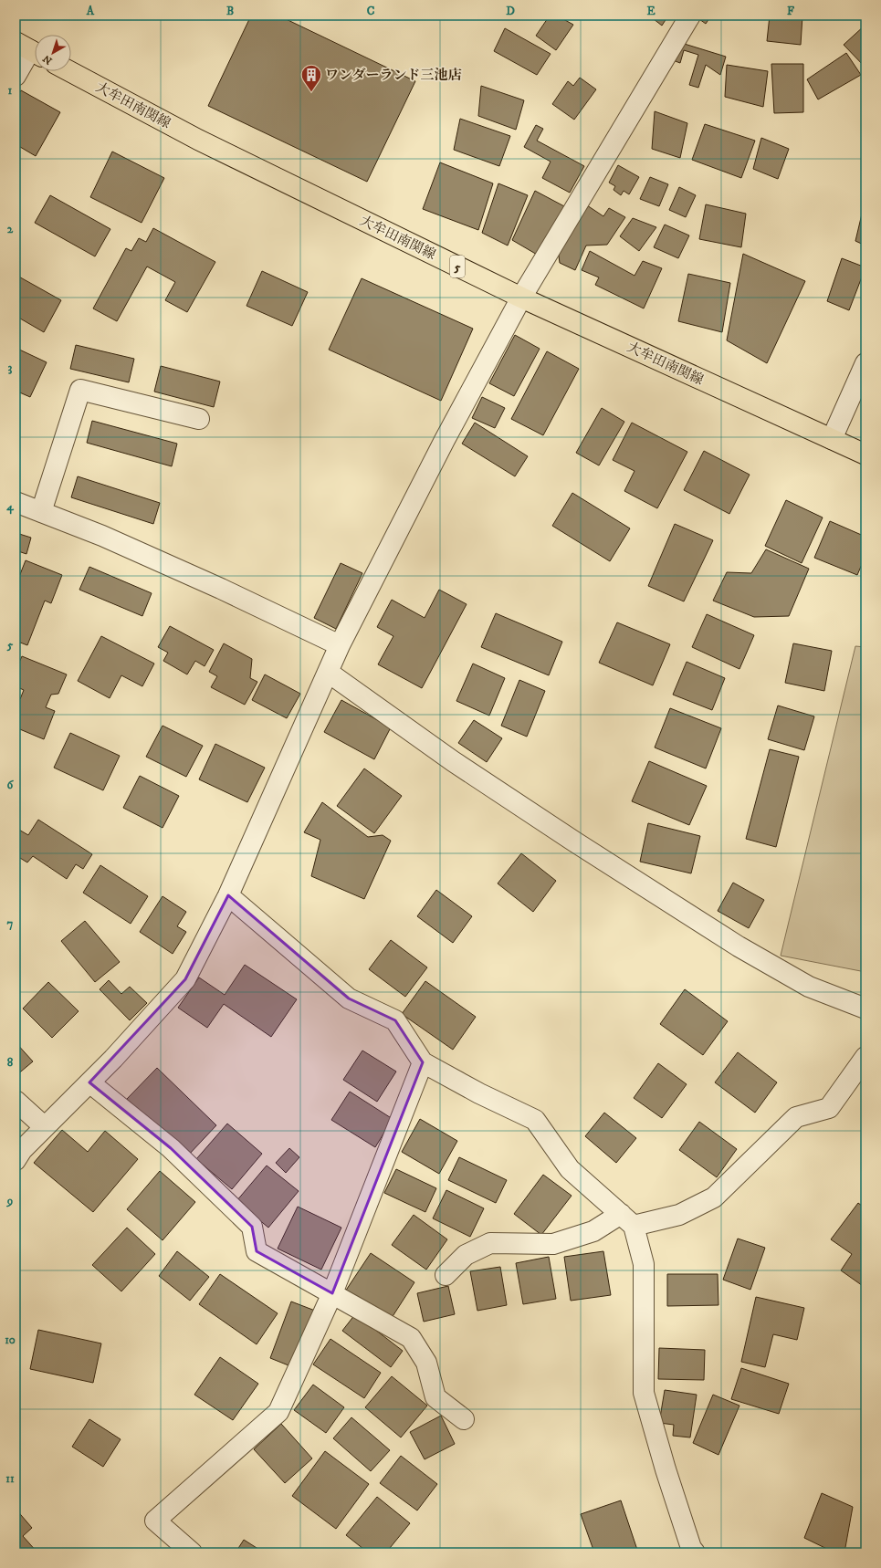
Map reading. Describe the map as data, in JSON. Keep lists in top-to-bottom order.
{
  "streets": {
    "main road": ["大牟田南関線", "5"]
  },
  "places": {
    "building": ["ワンダーランド三池店"]
  },
  "north": "bottom left",
  "grid": {
    "columns": [
      "A",
      "B",
      "C",
      "D",
      "E",
      "F"
    ],
    "rows": [
      "1",
      "2",
      "3",
      "4",
      "5",
      "6",
      "7",
      "8",
      "9",
      "10",
      "11"
    ]
  }
}
